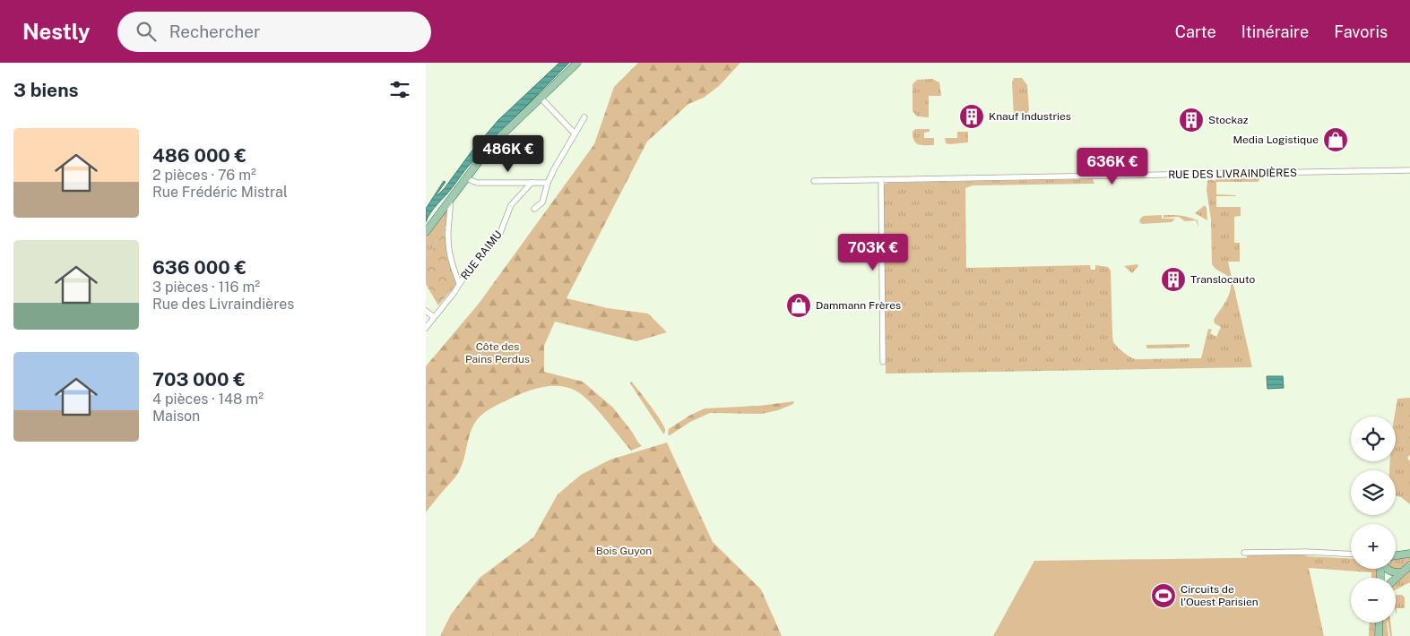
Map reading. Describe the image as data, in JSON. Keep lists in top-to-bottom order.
{
  "streets": {
    "street": ["RUE DES LIVRAINDIÈRES", "RUE RAIMU"]
  },
  "parks": ["Côte des Pains Perdus", "Bois Guyon"],
  "places": {
    "building": ["Knauf Industries", "Stockaz", "Translocauto"],
    "shop": ["Media Logistique", "Dammann Frères"],
    "sports": ["Circuits de l’Ouest Parisien"]
  },
  "page": {
    "header": "Nestly",
    "search": "Rechercher",
    "nav": ["Carte", "Itinéraire", "Favoris"],
    "heading": "3 biens",
    "list": [
      {
        "name": "486 000 €",
        "note": "2 pièces · 76 m² · Rue Frédéric Mistral"
      },
      {
        "name": "636 000 €",
        "note": "3 pièces · 116 m² · Rue des Livraindières"
      },
      {
        "name": "703 000 €",
        "note": "4 pièces · 148 m² · Maison"
      }
    ],
    "price": ["486K €", "636K €", "703K €"],
    "map_buttons": ["+", "−"]
  }
}
